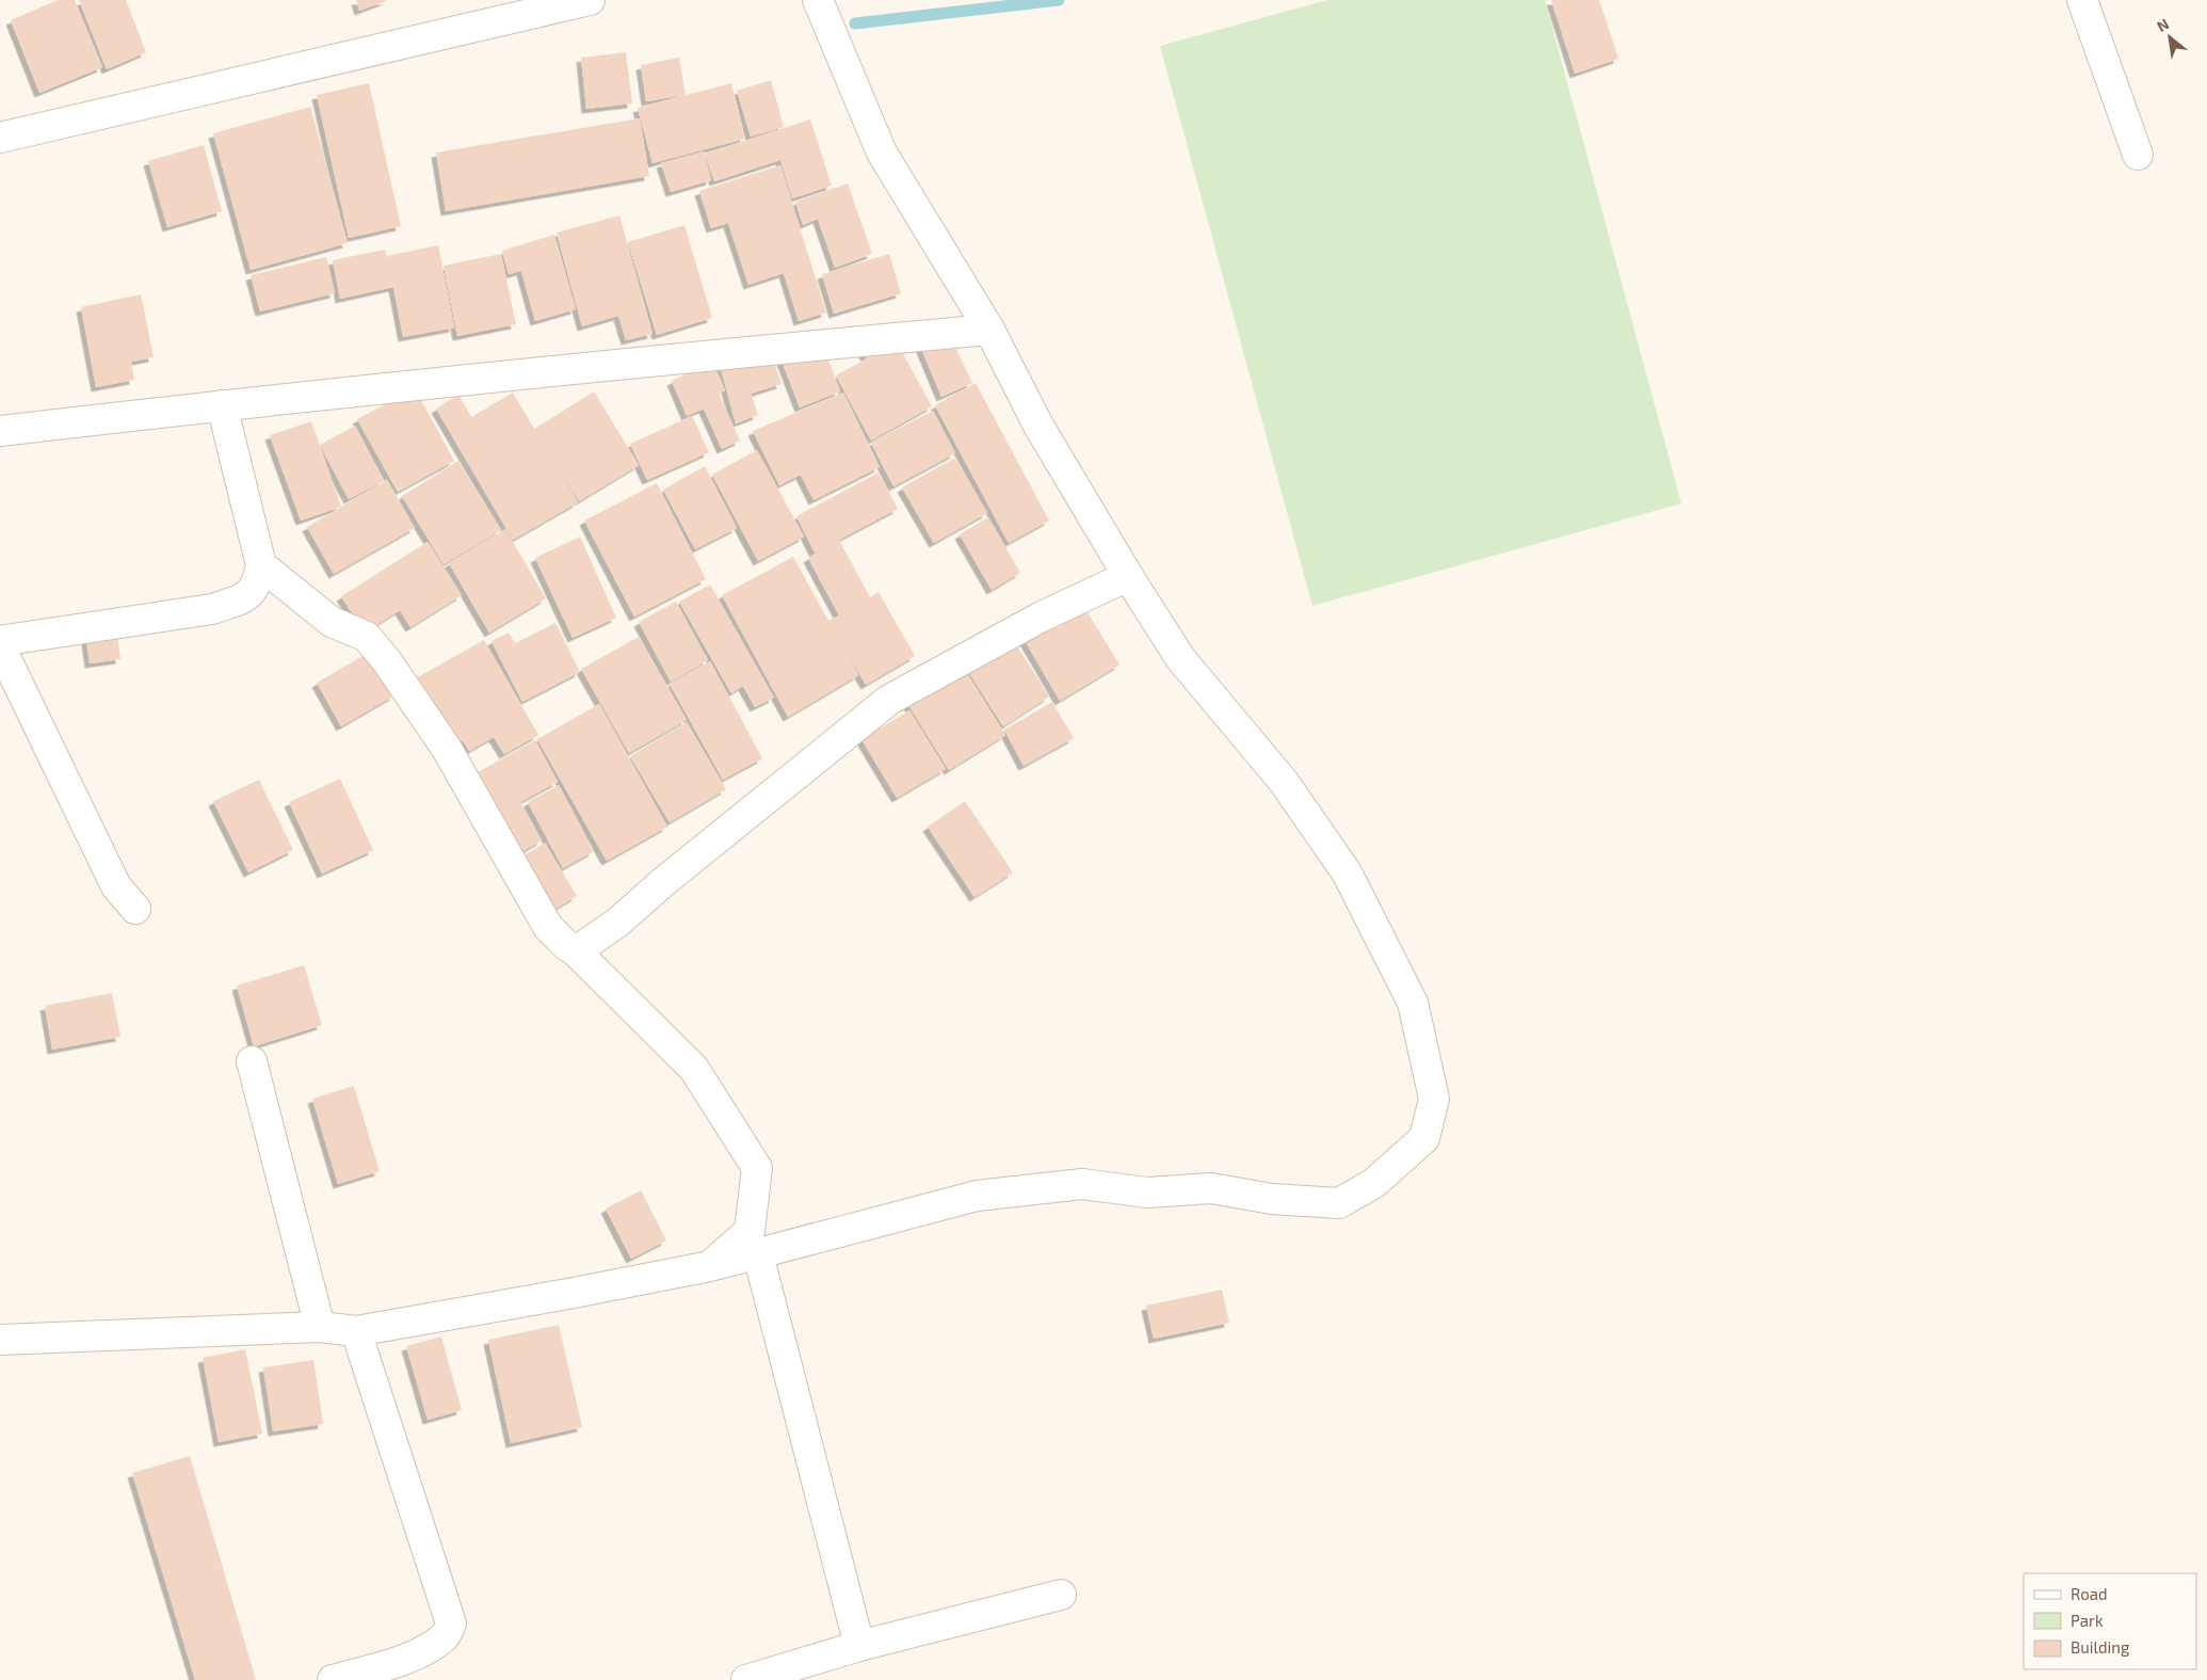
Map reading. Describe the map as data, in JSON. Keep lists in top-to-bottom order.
{
  "legend": ["Road", "Park", "Building"],
  "north": "top left"
}
